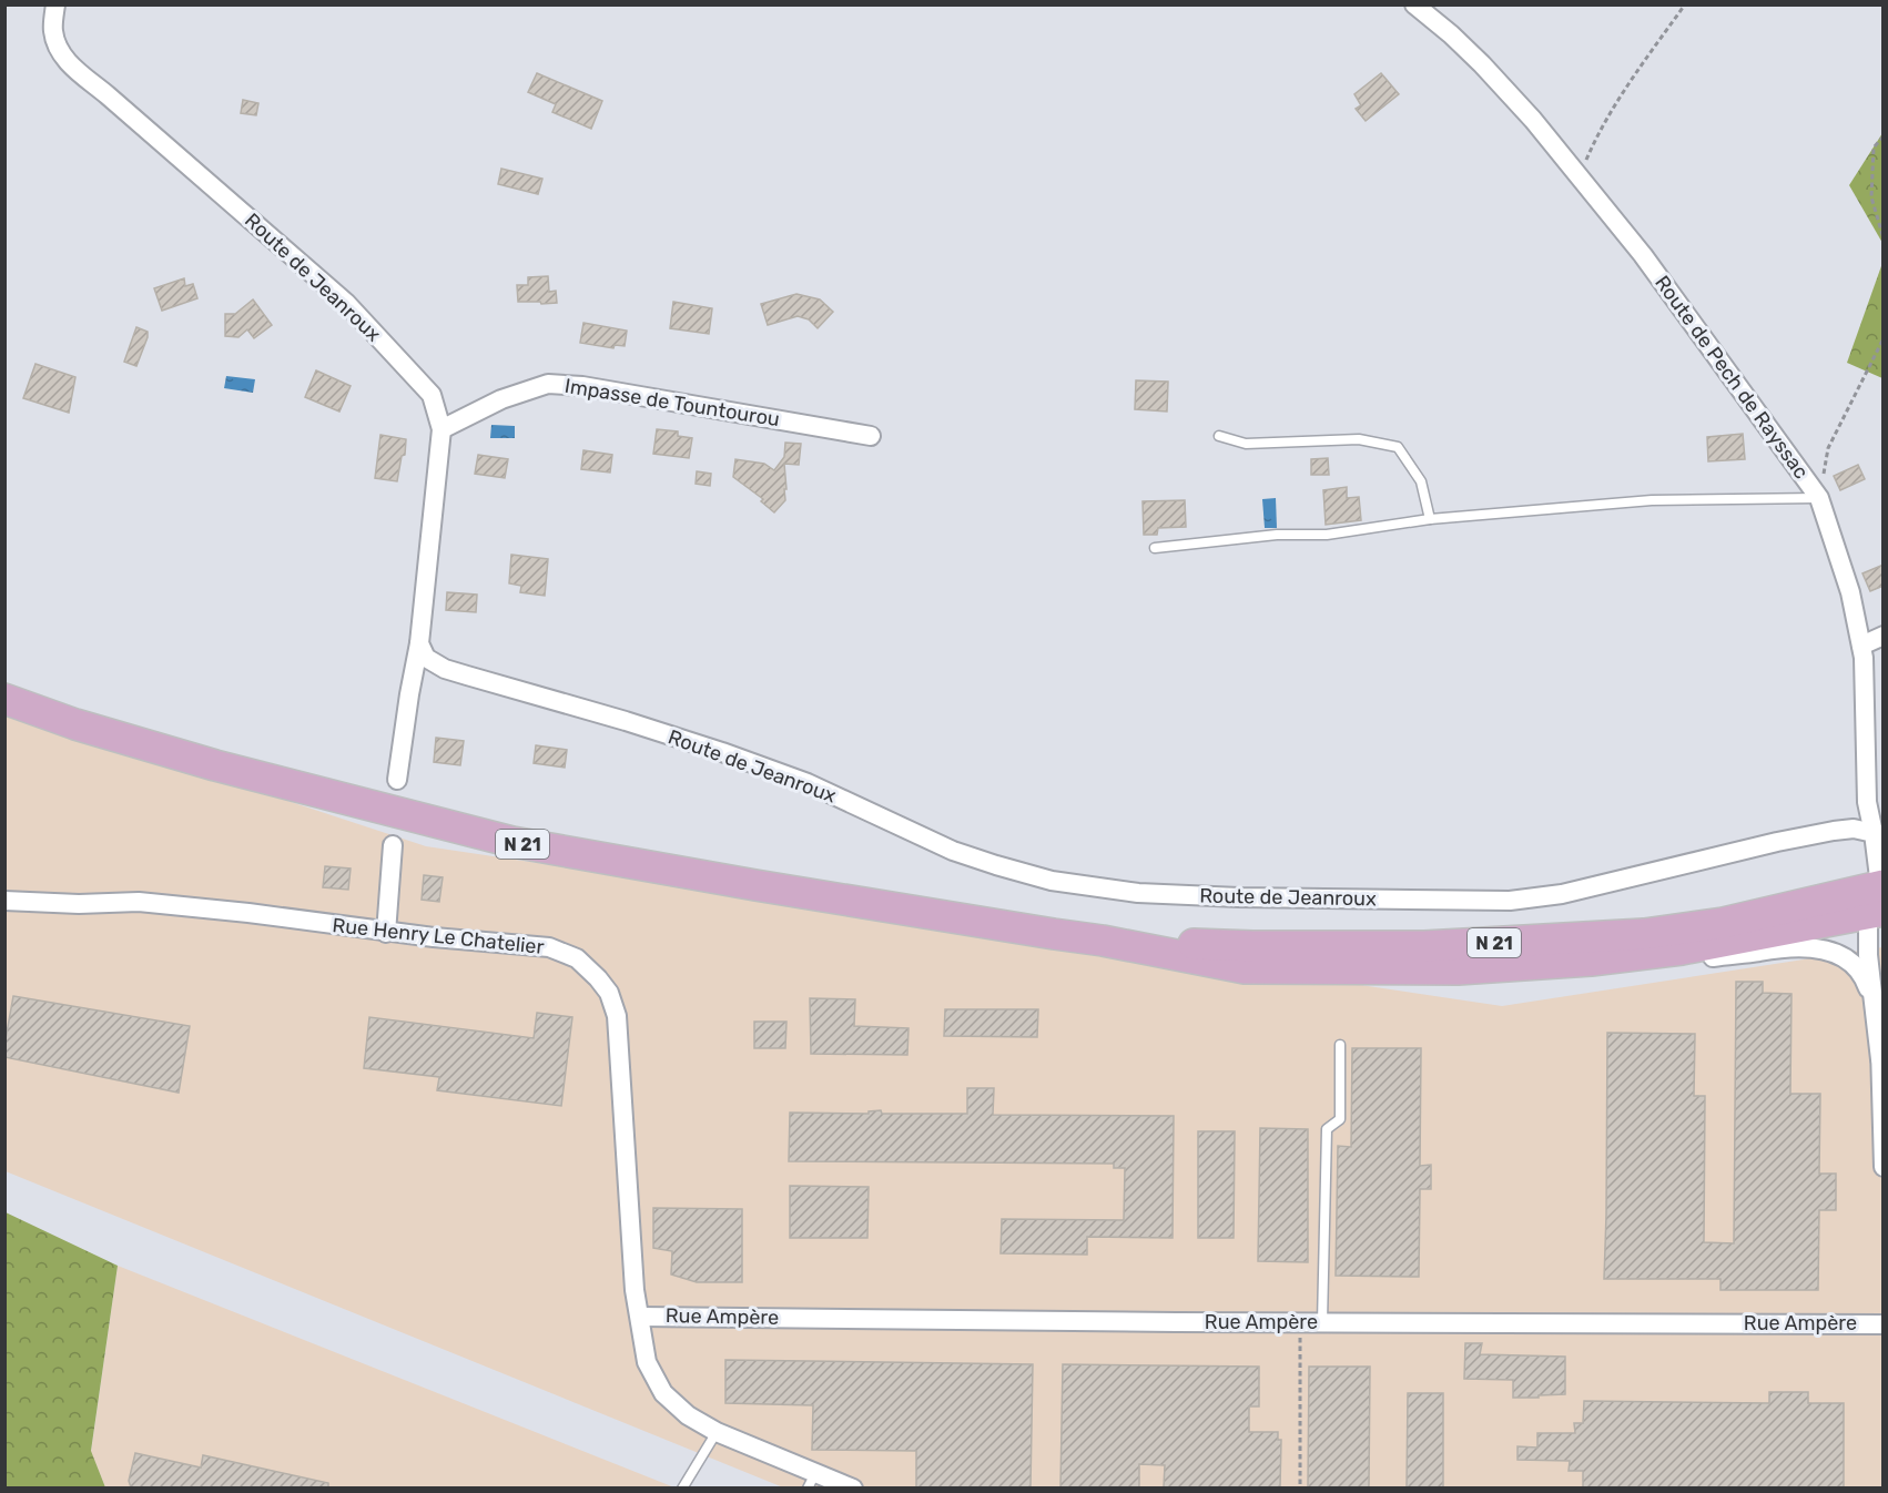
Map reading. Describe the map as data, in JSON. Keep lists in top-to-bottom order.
{
  "streets": {
    "main road": ["N 21"],
    "street": [
      "Route de Jeanroux",
      "Route de Pech de Rayssac",
      "Impasse de Tountourou",
      "Rue Henry Le Chatelier",
      "Rue Ampère"
    ]
  },
  "crossings": [
    ["Route de Jeanroux", "Route de Pech de Rayssac"],
    ["Route de Jeanroux", "Impasse de Tountourou"],
    ["Rue Henry Le Chatelier", "Rue Ampère"]
  ]
}
